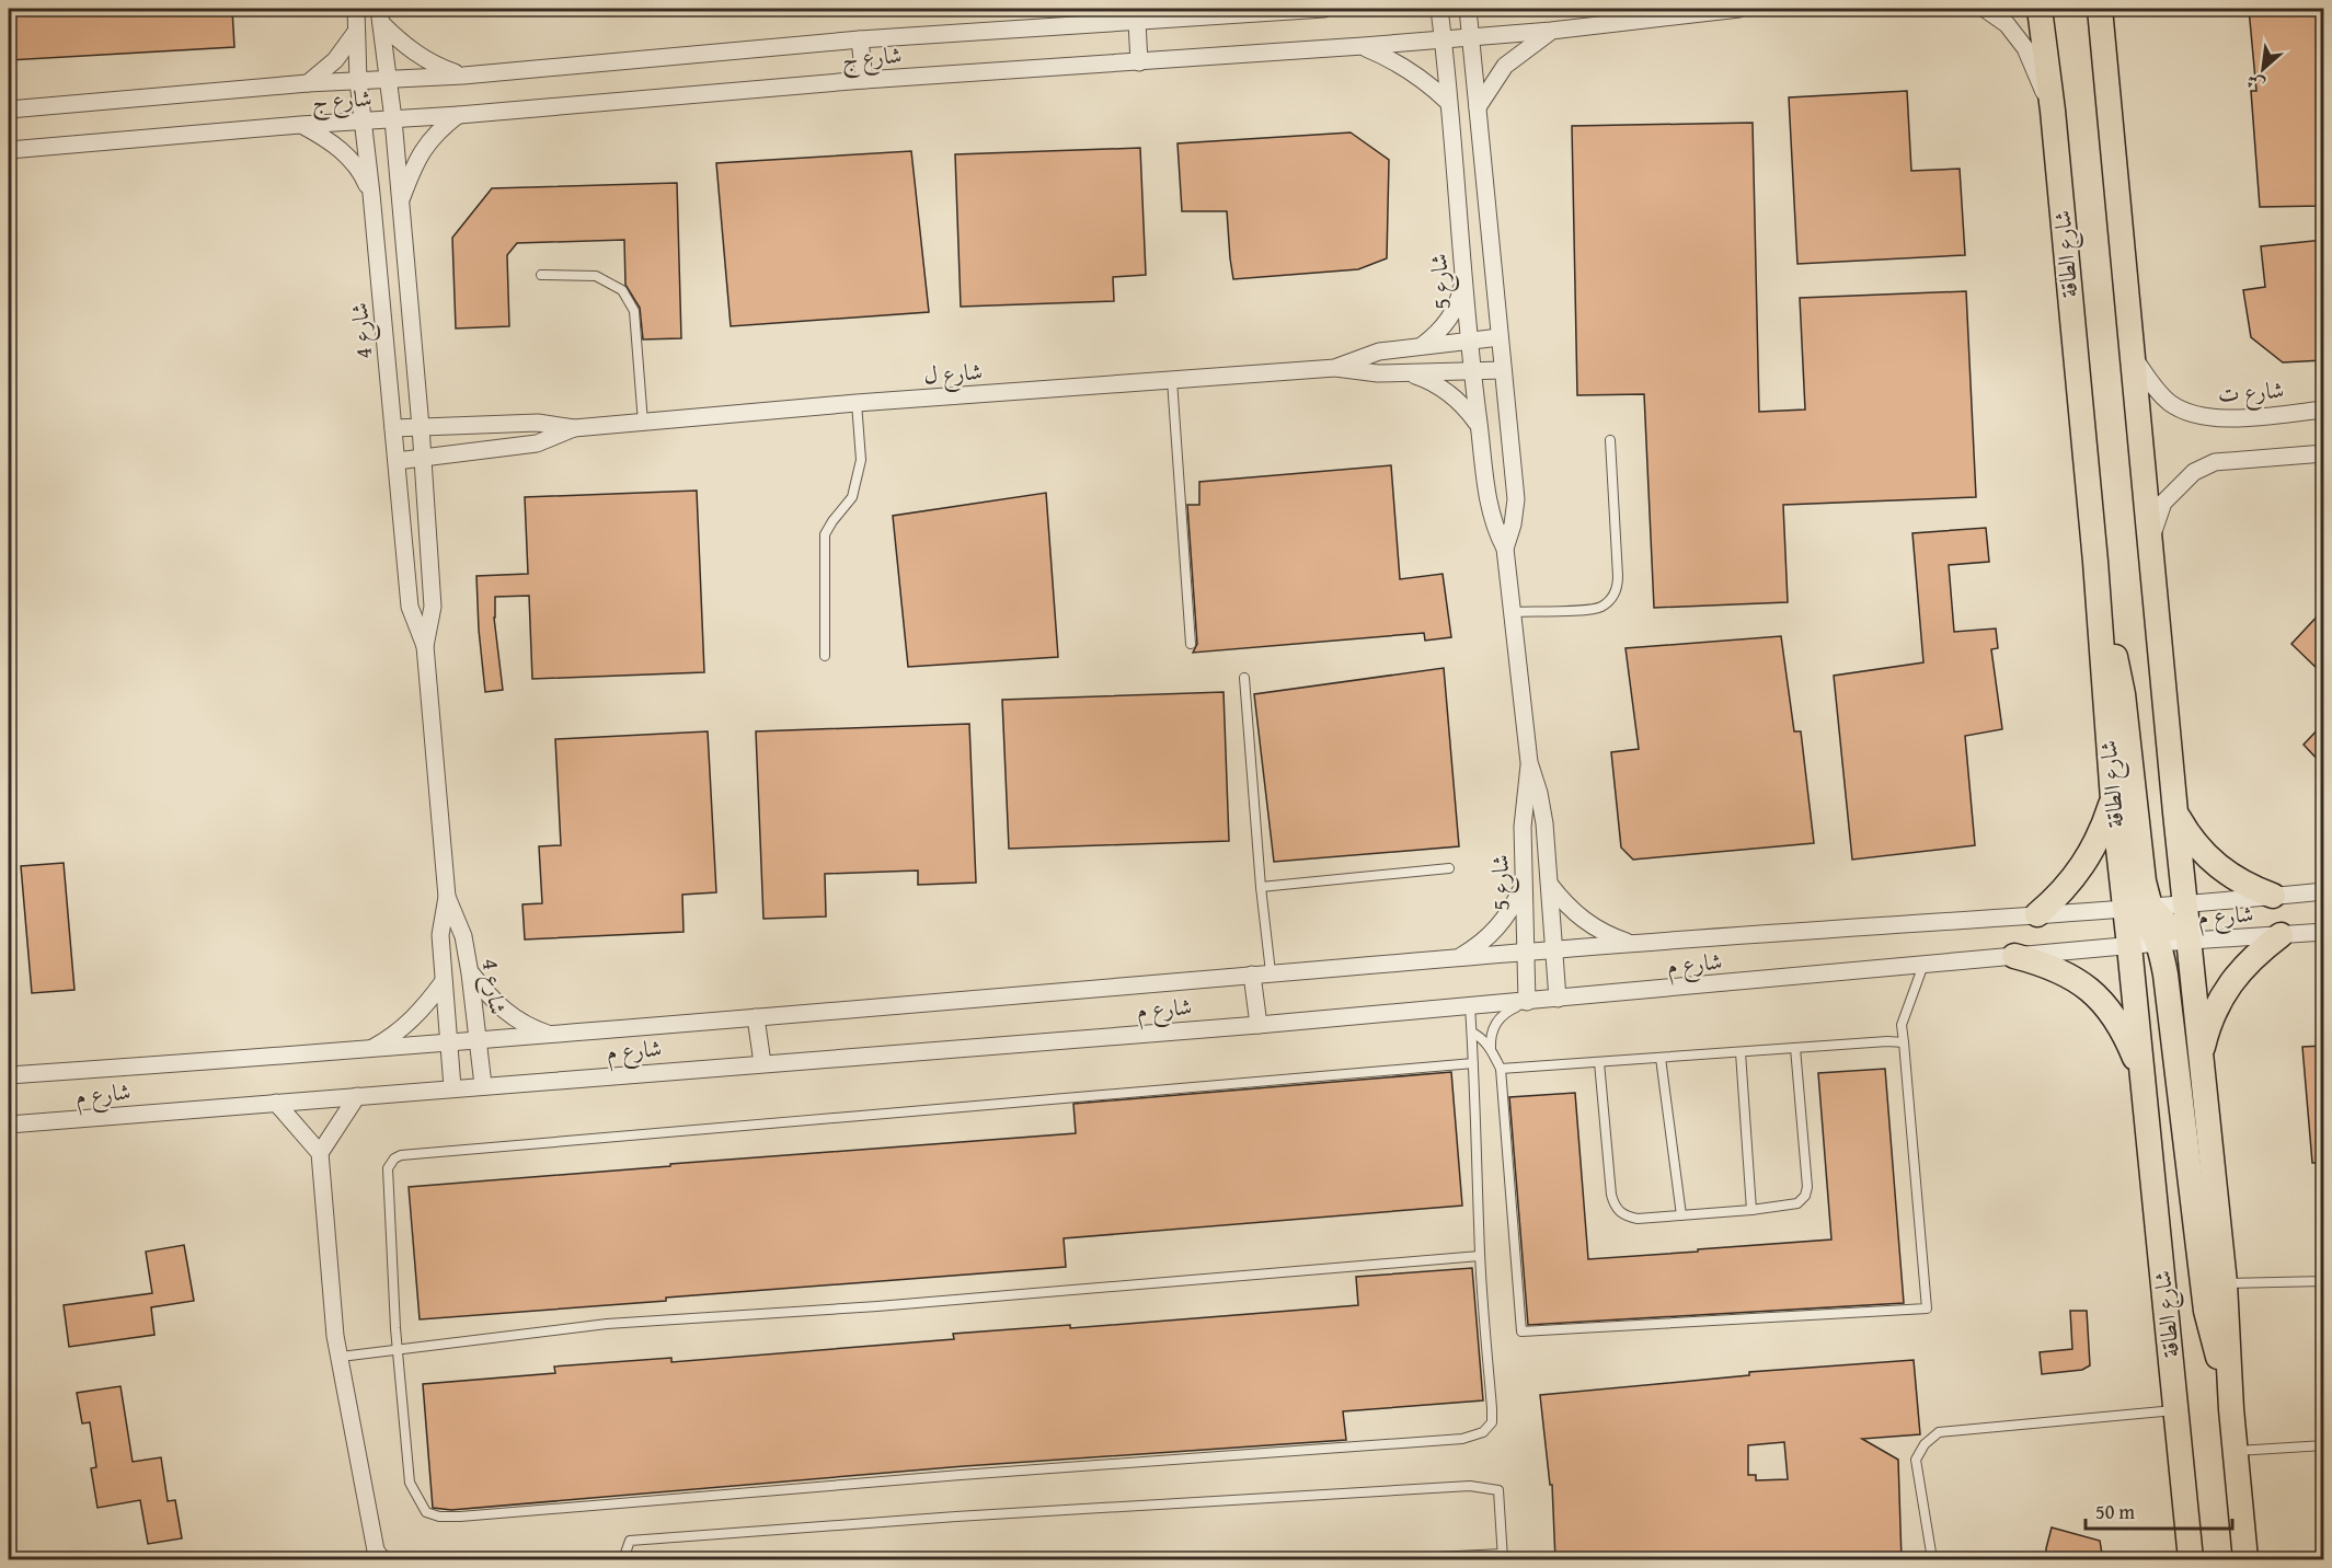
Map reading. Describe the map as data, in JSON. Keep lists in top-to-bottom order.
{
  "streets": {
    "main road": ["شارع الطاقة"],
    "street": [
      "شارع ج",
      "شارع 5",
      "شارع 4",
      "شارع ل",
      "شارع ت",
      "شارع م"
    ]
  },
  "crossings": [
    ["شارع ج", "شارع 5"],
    ["شارع ج", "شارع 4"],
    ["شارع الطاقة", "شارع م"],
    ["شارع 5", "شارع ل"],
    ["شارع 5", "شارع م"],
    ["شارع 4", "شارع ل"],
    ["شارع 4", "شارع م"]
  ],
  "scale_bar": "50 m",
  "north": "bottom left"
}
